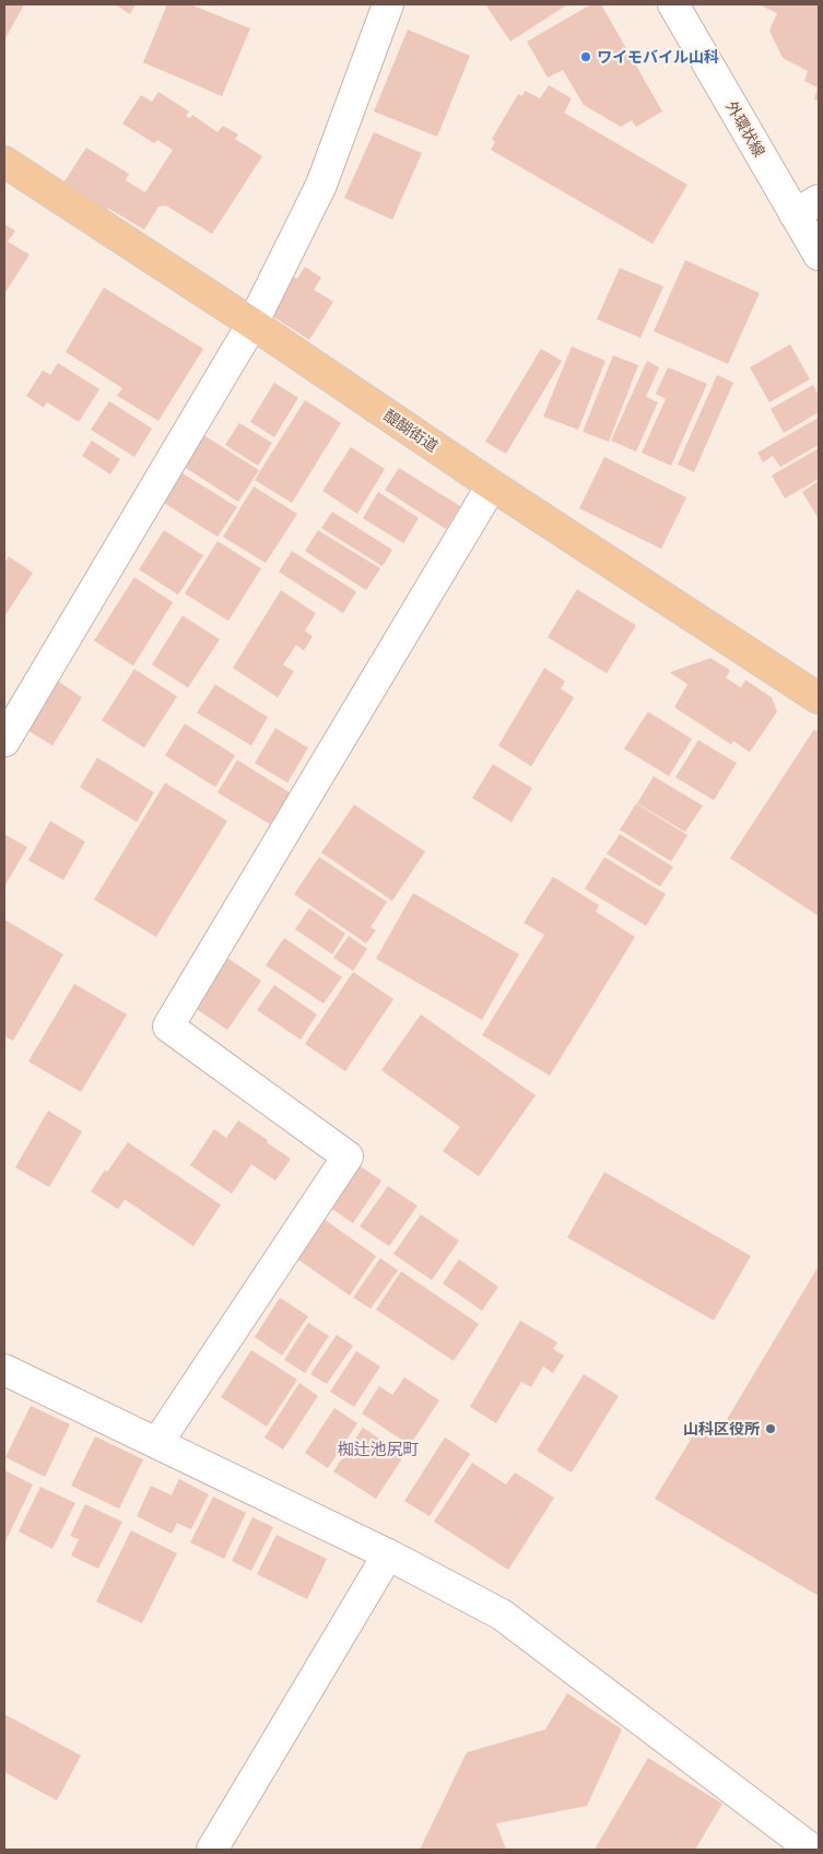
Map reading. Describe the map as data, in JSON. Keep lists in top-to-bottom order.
{
  "streets": {
    "main road": ["醍醐街道"],
    "street": ["外環状線"]
  },
  "districts": ["椥辻池尻町"],
  "places": ["ワイモバイル山科", "山科区役所"]
}
